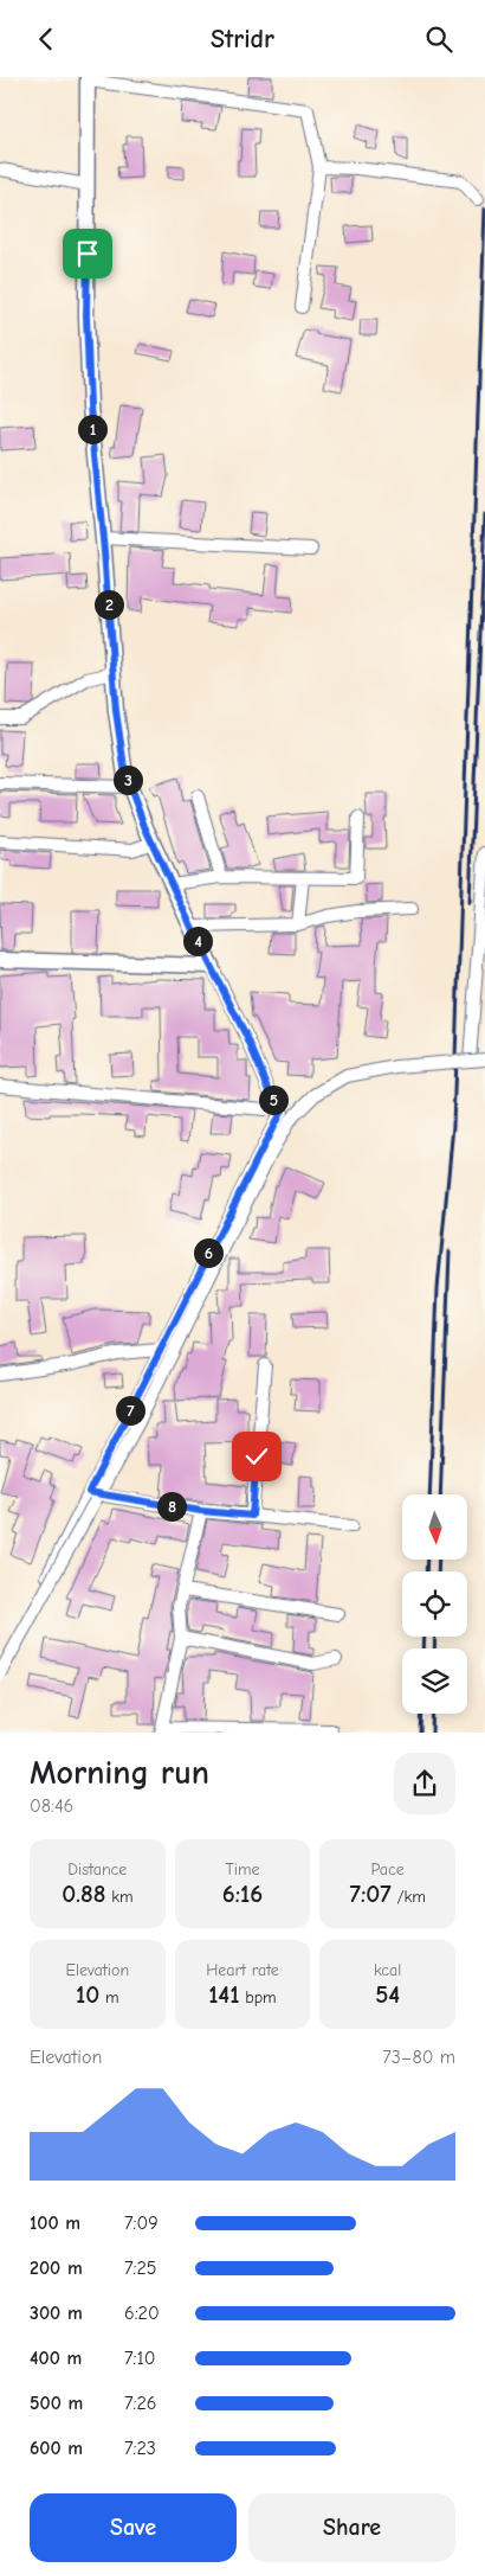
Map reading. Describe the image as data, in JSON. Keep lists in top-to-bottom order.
{
  "north": "bottom",
  "page": {
    "header": "Stridr",
    "pins": [
      "1",
      "2",
      "3",
      "4",
      "5",
      "6",
      "7",
      "8"
    ],
    "heading": ["Morning run", "08:46"],
    "stats": [
      ["Distance", "0.88 km"],
      ["Time", "6:16"],
      ["Pace", "7:07 /km"],
      ["Elevation", "10 m"],
      ["Heart rate", "141 bpm"],
      ["kcal", "54"]
    ],
    "chart": ["Elevation", "73–80 m"],
    "list": [
      {
        "name": "100 m",
        "note": "7:09"
      },
      {
        "name": "200 m",
        "note": "7:25"
      },
      {
        "name": "300 m",
        "note": "6:20"
      },
      {
        "name": "400 m",
        "note": "7:10"
      },
      {
        "name": "500 m",
        "note": "7:26"
      },
      {
        "name": "600 m",
        "note": "7:23"
      }
    ],
    "buttons": ["Save", "Share"]
  }
}
